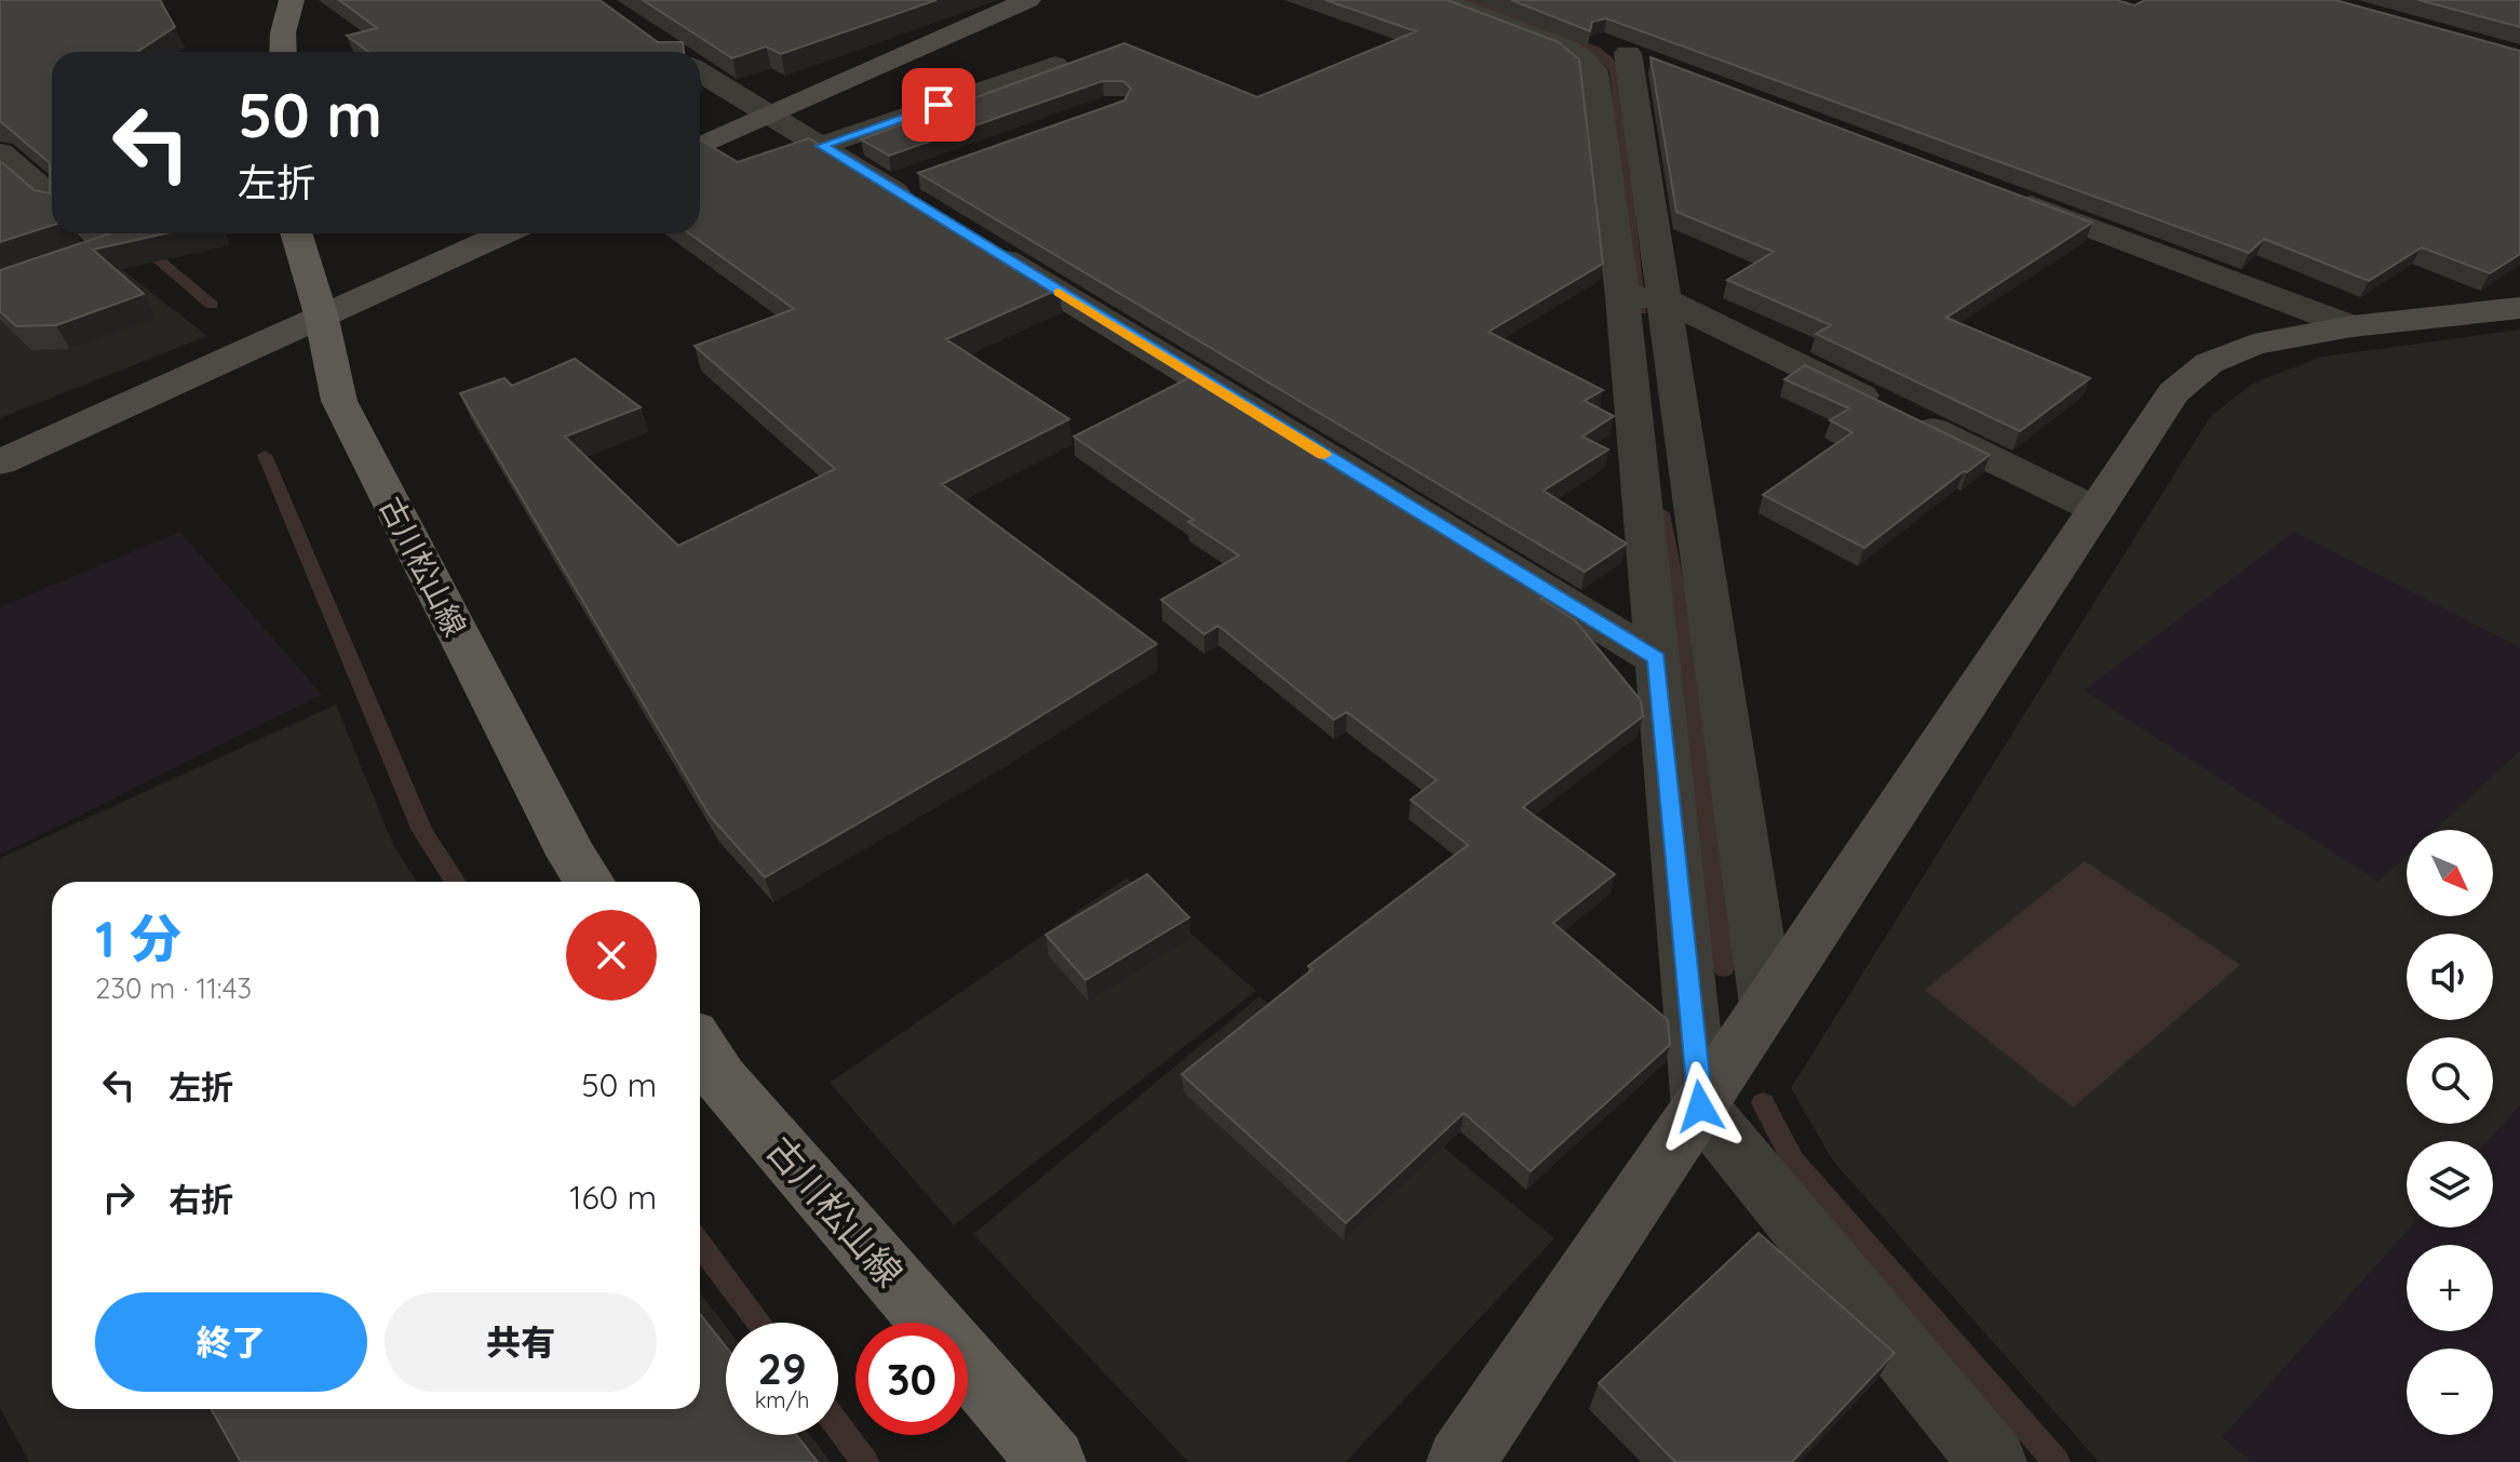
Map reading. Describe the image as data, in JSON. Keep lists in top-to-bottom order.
{
  "streets": {
    "main road": ["古川松山線"]
  },
  "north": "bottom right",
  "page": {
    "turn": ["50 m", "左折"],
    "map_buttons": ["+", "−"],
    "heading": ["1 分", "230 m · 11:43"],
    "list": [
      {
        "name": "左折",
        "value": "50 m"
      },
      {
        "name": "右折",
        "value": "160 m"
      }
    ],
    "buttons": ["終了", "共有"],
    "speed": "29 km/h",
    "limit": "30"
  }
}
